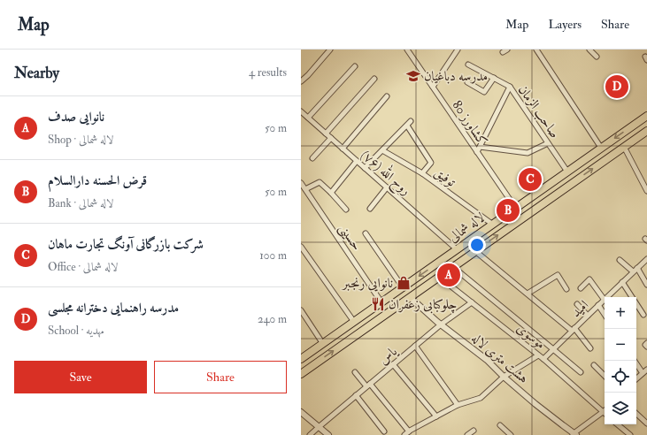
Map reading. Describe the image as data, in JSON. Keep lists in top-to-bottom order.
{
  "streets": {
    "main road": ["لاله شمالی"],
    "street": [
      "صاحب الزمان",
      "کشاورز 80",
      "روح الله (۷۶)",
      "توفیق",
      "حسینی",
      "امید",
      "موسوی",
      "یاس",
      "هشت متری لاله"
    ]
  },
  "crossings": [
    ["صاحب الزمان", "کشاورز 80"],
    ["صاحب الزمان", "لاله شمالی"],
    ["کشاورز 80", "لاله شمالی"],
    ["روح الله (۷۶)", "لاله شمالی"],
    ["توفیق", "لاله شمالی"],
    ["لاله شمالی", "حسینی"],
    ["لاله شمالی", "موسوی"],
    ["لاله شمالی", "هشت متری لاله"],
    ["امید", "موسوی"],
    ["موسوی", "یاس"],
    ["یاس", "هشت متری لاله"]
  ],
  "places": {
    "school or university": ["مدرسه دباغیان"],
    "shop": ["نانوایی رنجبر"],
    "restaurant": ["چلوکبابی زعفران"]
  },
  "page": {
    "header": "Map",
    "nav": ["Map", "Layers", "Share"],
    "heading": ["Nearby", "4 results"],
    "pins": [
      "D",
      "C",
      "B",
      "A"
    ],
    "list": [
      {
        "mark": "A",
        "name": "نانوایی صدف",
        "note": "Shop · لاله شمالی",
        "value": "50 m"
      },
      {
        "mark": "B",
        "name": "قرض الحسنه دارالسلام",
        "note": "Bank · لاله شمالی",
        "value": "50 m"
      },
      {
        "mark": "C",
        "name": "شرکت بازرگانی آونگ تجارت ماهان",
        "note": "Office · لاله شمالی",
        "value": "100 m"
      },
      {
        "mark": "D",
        "name": "مدرسه راهنمایی دخترانه مجلسی",
        "note": "School · مهدیه",
        "value": "240 m"
      }
    ],
    "map_buttons": ["+", "−"],
    "buttons": ["Save", "Share"]
  }
}
